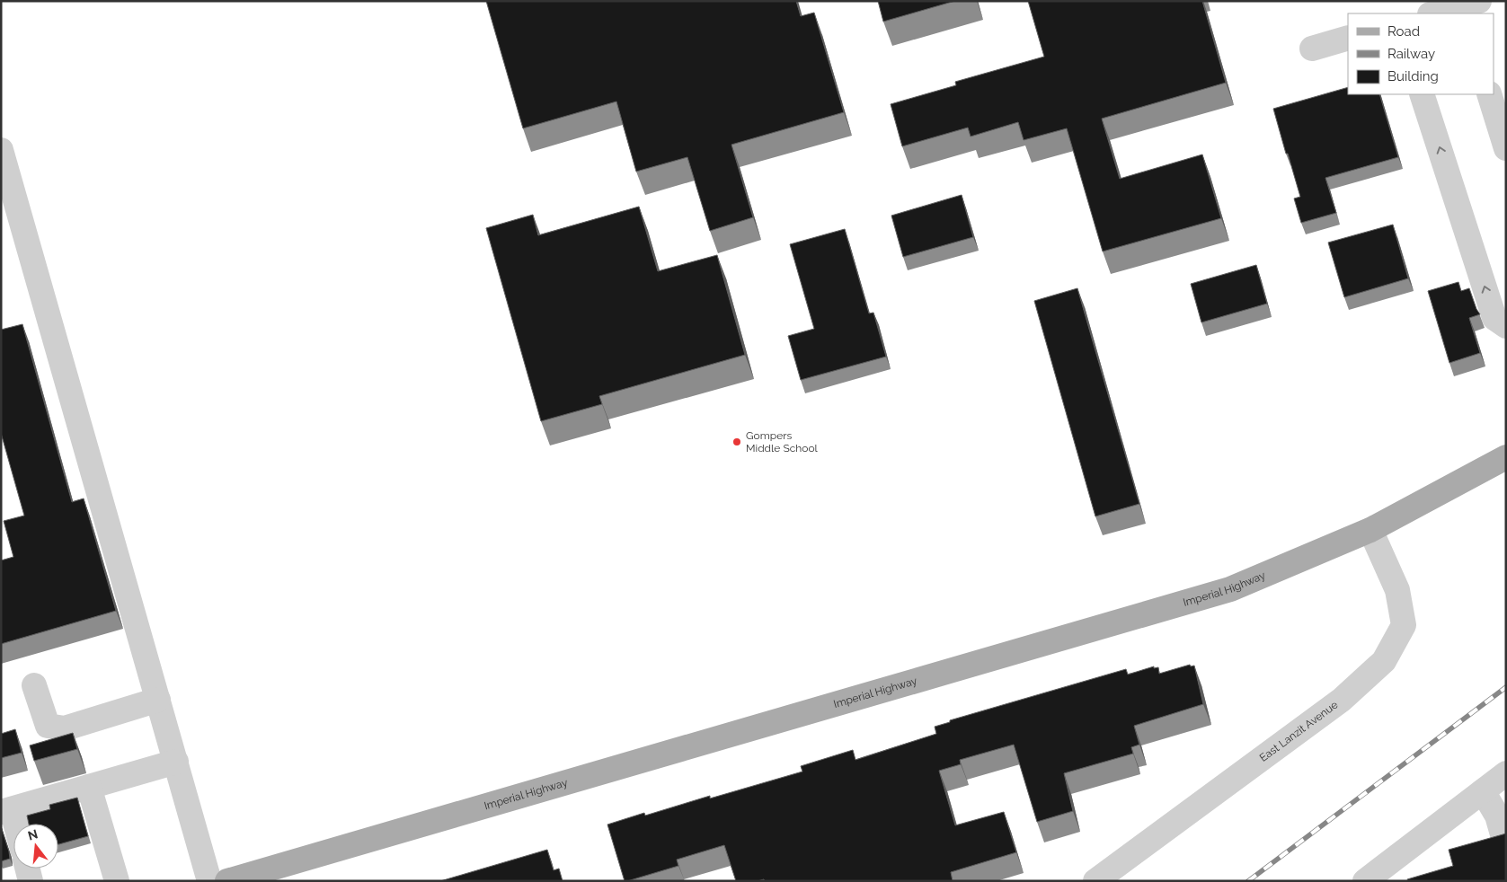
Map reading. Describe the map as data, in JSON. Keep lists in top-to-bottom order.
{
  "streets": {
    "main road": ["Imperial Highway"],
    "street": ["East Lanzit Avenue"]
  },
  "crossings": [
    ["Imperial Highway", "East Lanzit Avenue"]
  ],
  "places": ["Gompers Middle School"],
  "legend": ["Road", "Railway", "Building"],
  "north": "top"
}
